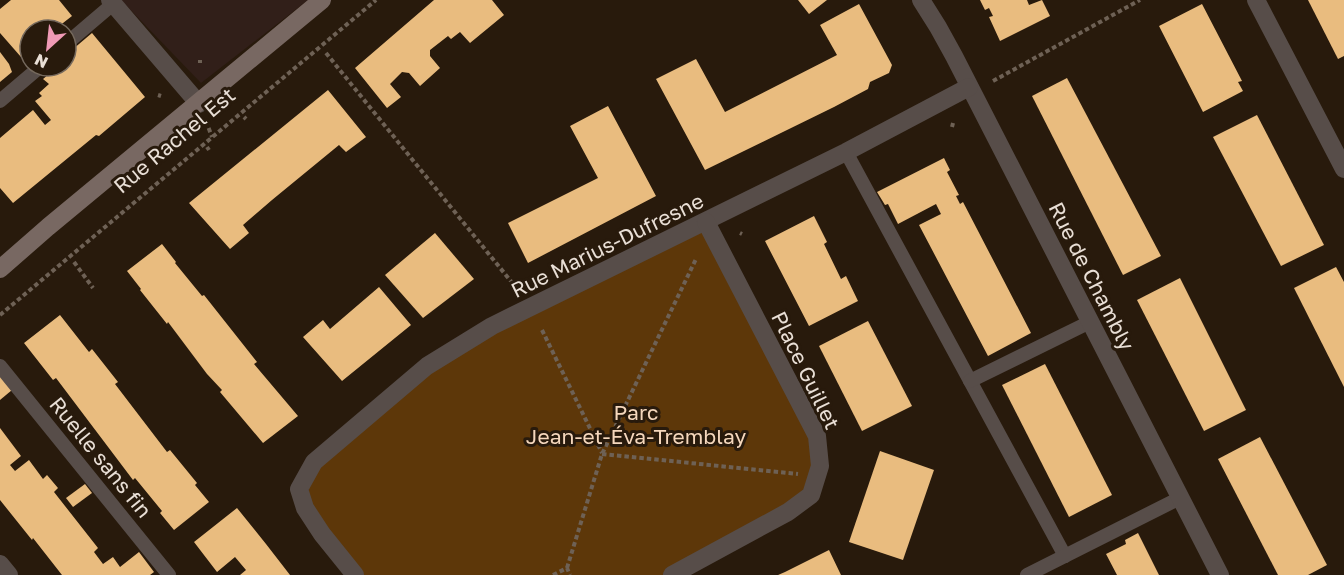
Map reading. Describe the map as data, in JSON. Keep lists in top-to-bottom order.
{
  "streets": {
    "main road": ["Rue Rachel Est"],
    "street": ["Rue Marius-Dufresne", "Rue de Chambly", "Place Guillet"],
    "lane": ["Ruelle sans fin"]
  },
  "crossings": [
    ["Rue Marius-Dufresne", "Rue de Chambly"],
    ["Rue Marius-Dufresne", "Place Guillet"]
  ],
  "parks": ["Parc Jean-et-Éva-Tremblay"],
  "north": "bottom left"
}
